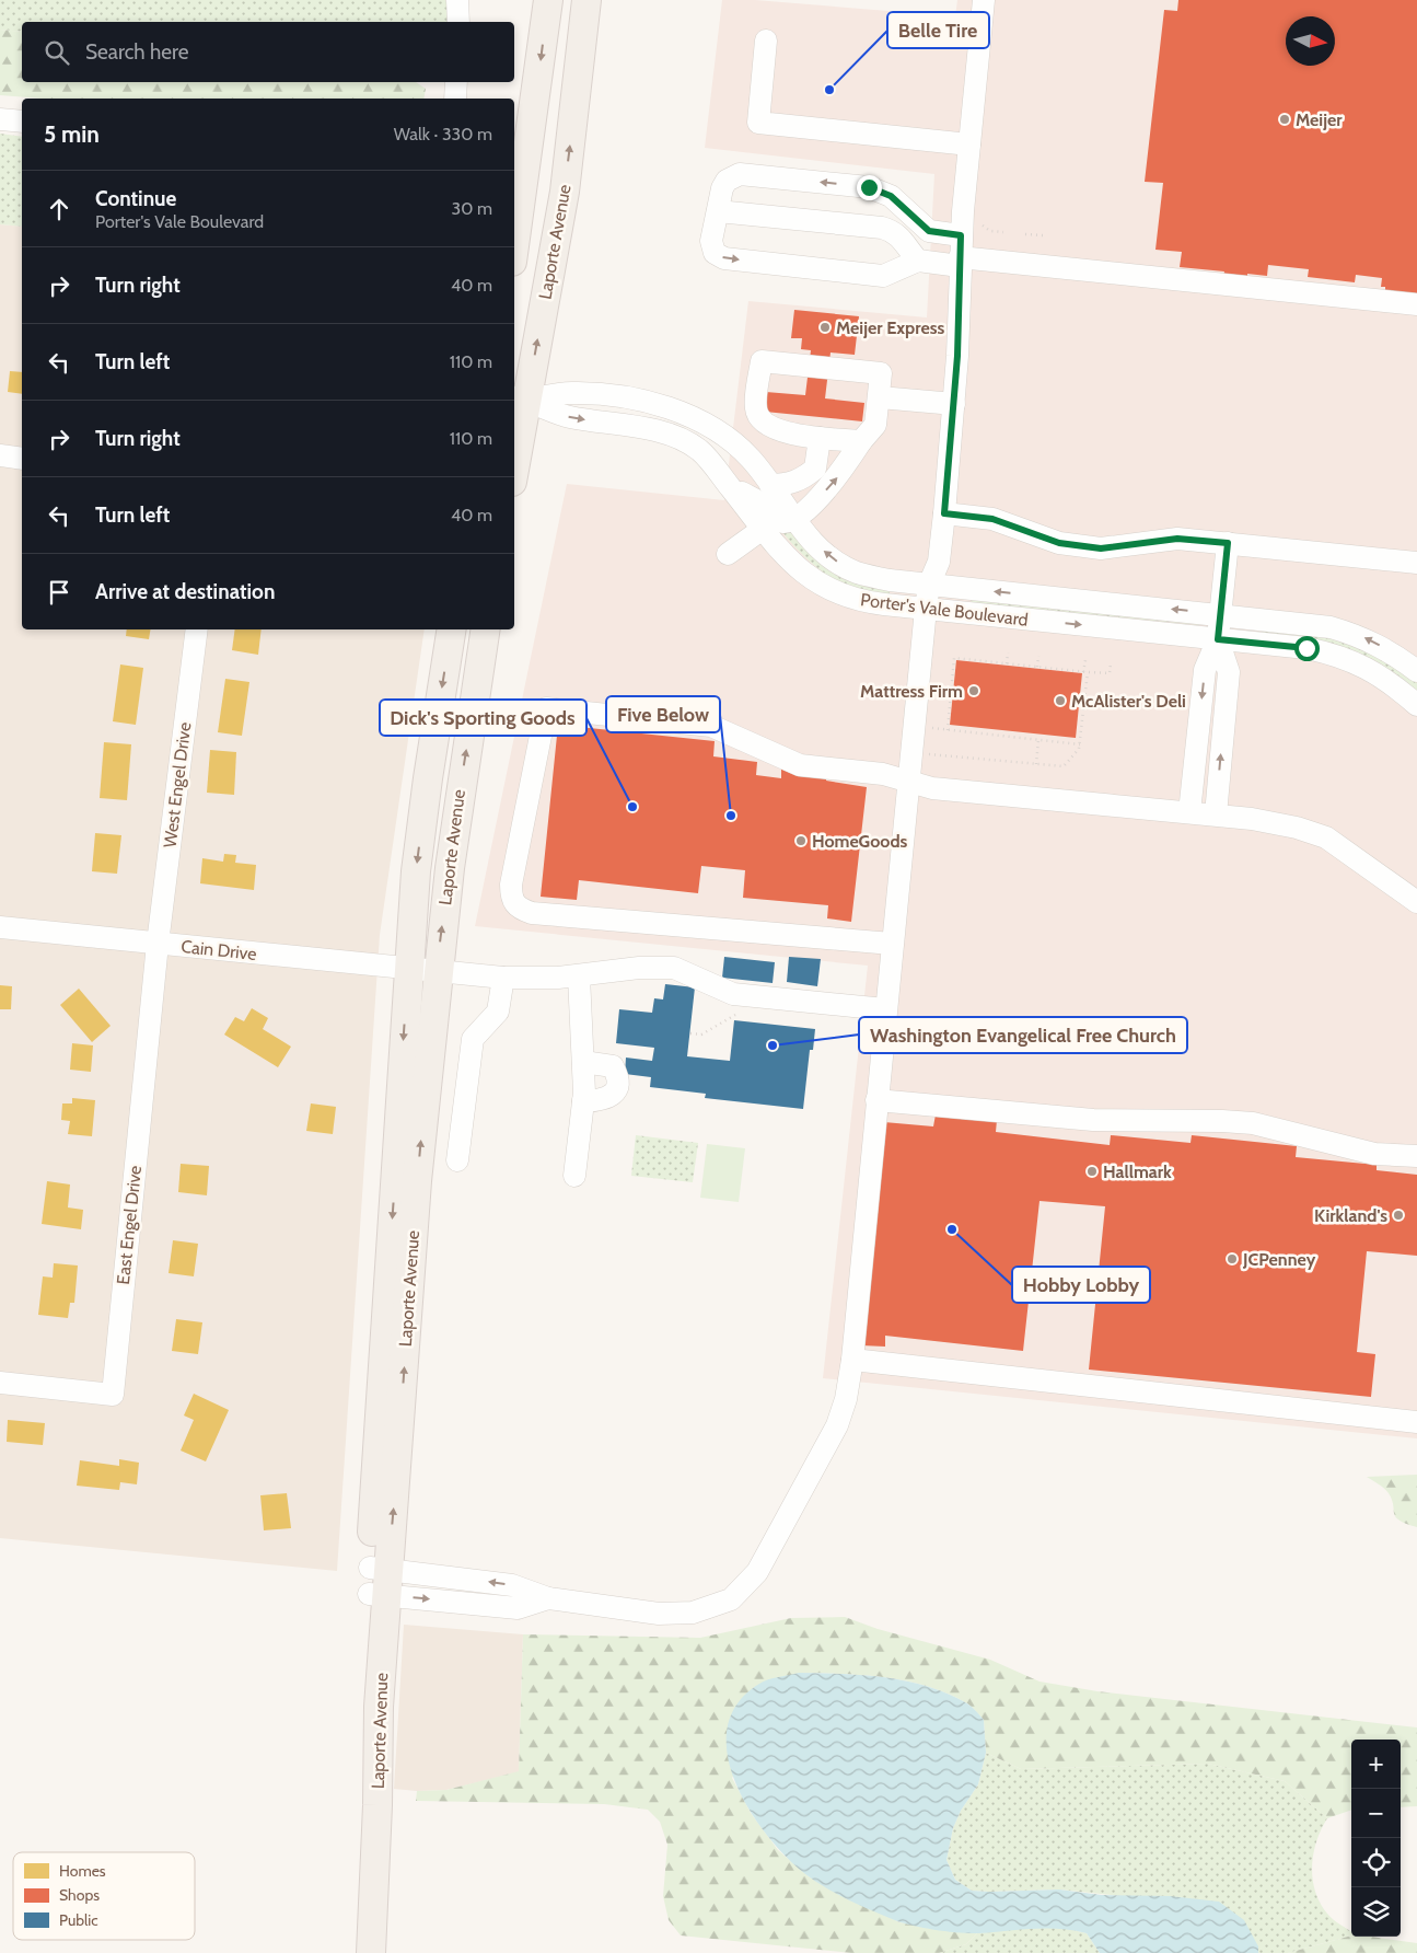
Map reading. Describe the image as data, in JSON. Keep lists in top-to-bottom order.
{
  "streets": {
    "main road": ["Laporte Avenue"],
    "street": [
      "Porter's Vale Boulevard",
      "West Engel Drive",
      "Cain Drive",
      "East Engel Drive"
    ]
  },
  "crossings": [
    ["Laporte Avenue", "Porter's Vale Boulevard"],
    ["Laporte Avenue", "Cain Drive"],
    ["West Engel Drive", "Cain Drive"],
    ["West Engel Drive", "East Engel Drive"],
    ["Cain Drive", "East Engel Drive"]
  ],
  "places": [
    "Belle Tire",
    "Meijer",
    "Meijer Express",
    "Mattress Firm",
    "McAlister's Deli",
    "Dick's Sporting Goods",
    "Five Below",
    "HomeGoods",
    "Washington Evangelical Free Church",
    "Hallmark",
    "Kirkland's",
    "Hobby Lobby",
    "JCPenney"
  ],
  "legend": ["Homes", "Shops", "Public"],
  "north": "right",
  "page": {
    "search": "Search here",
    "heading": ["5 min", "Walk · 330 m"],
    "list": [
      ["Continue", "Porter's Vale Boulevard", "30 m"],
      ["Turn right", "40 m"],
      ["Turn left", "110 m"],
      ["Turn right", "110 m"],
      ["Turn left", "40 m"],
      "Arrive at destination"
    ],
    "map_buttons": ["+", "−"]
  }
}
